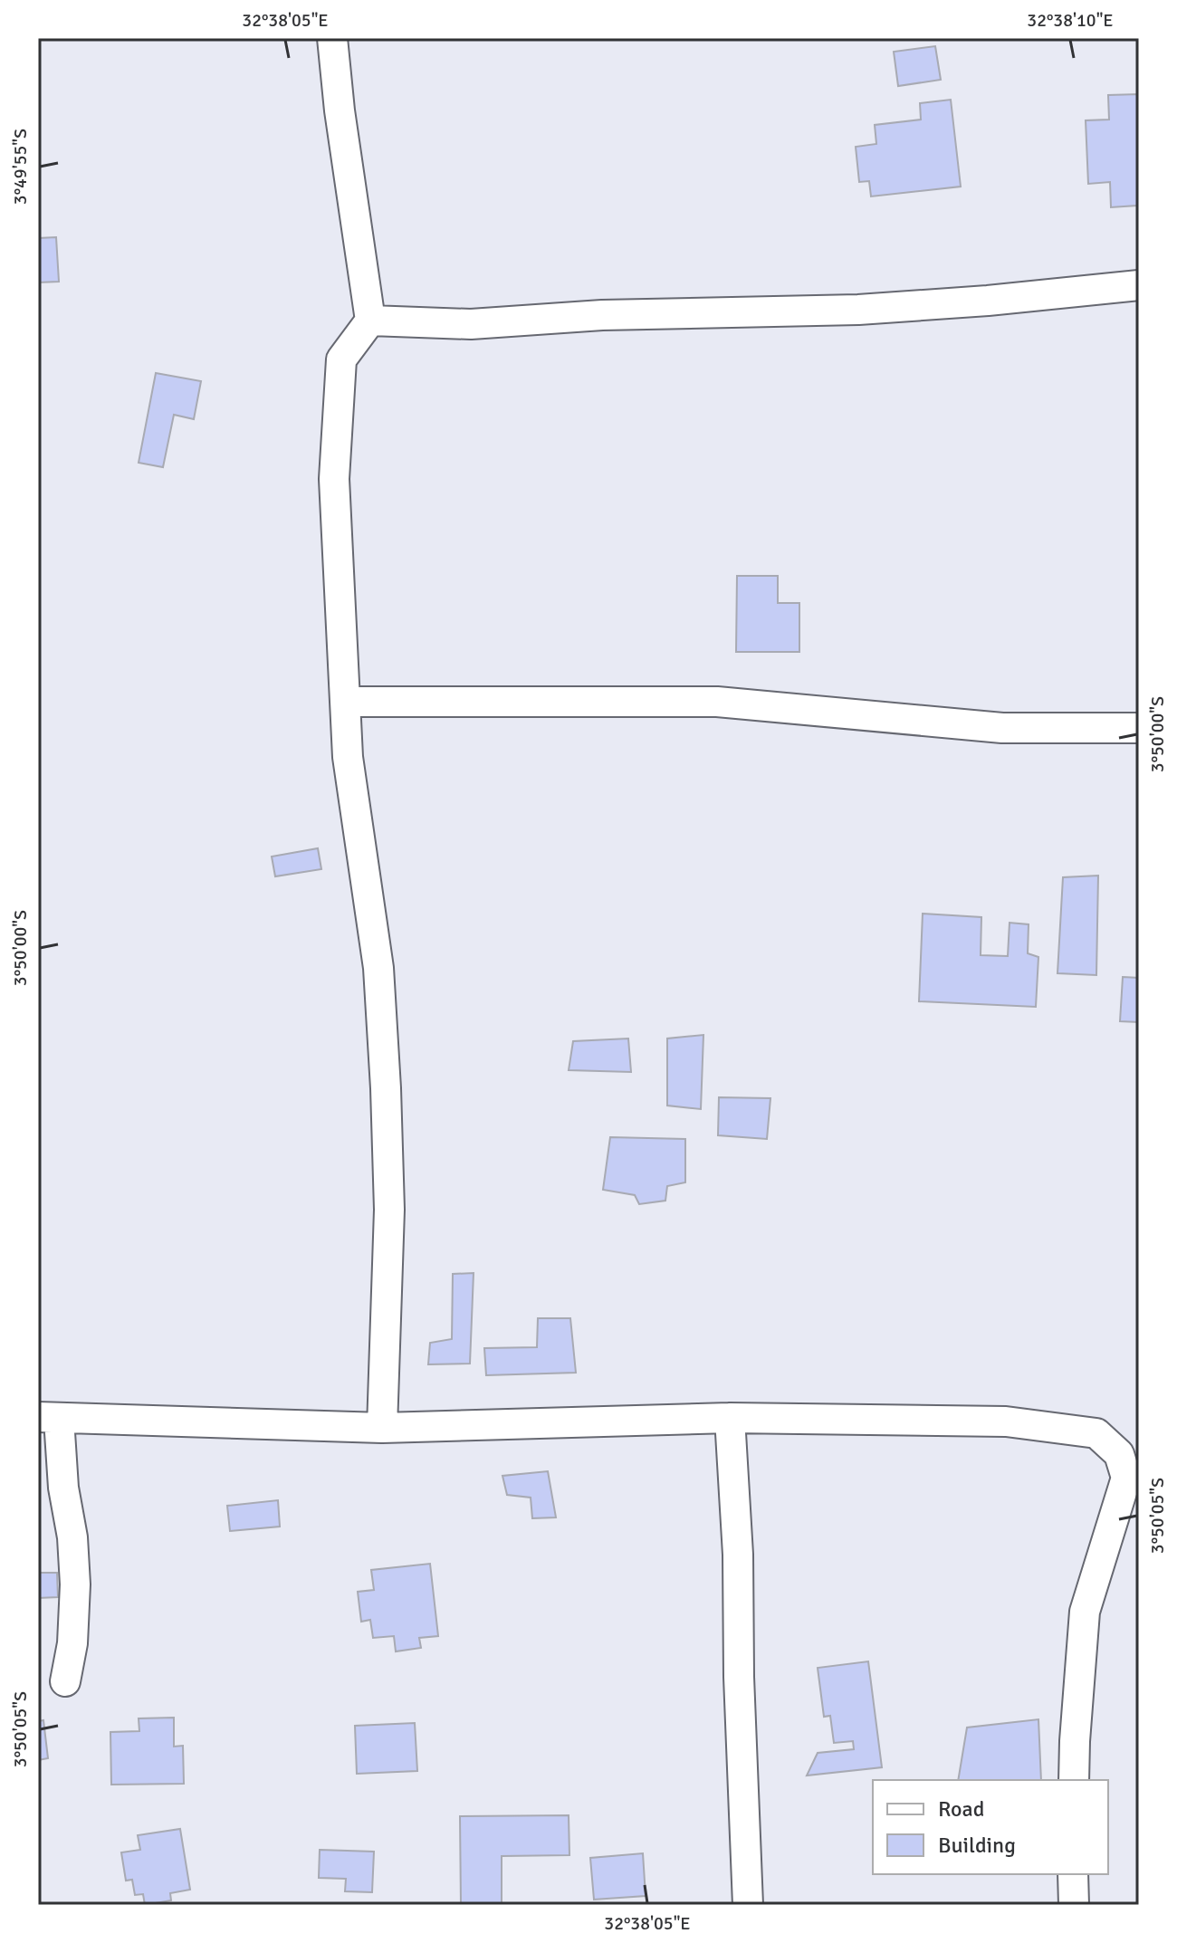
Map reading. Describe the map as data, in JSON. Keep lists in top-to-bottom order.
{
  "legend": ["Road", "Building"],
  "coordinates": [
    "32°38'05\"E",
    "32°38'10\"E",
    "3°49'55\"S",
    "3°50'00\"S",
    "3°50'05\"S"
  ]
}
